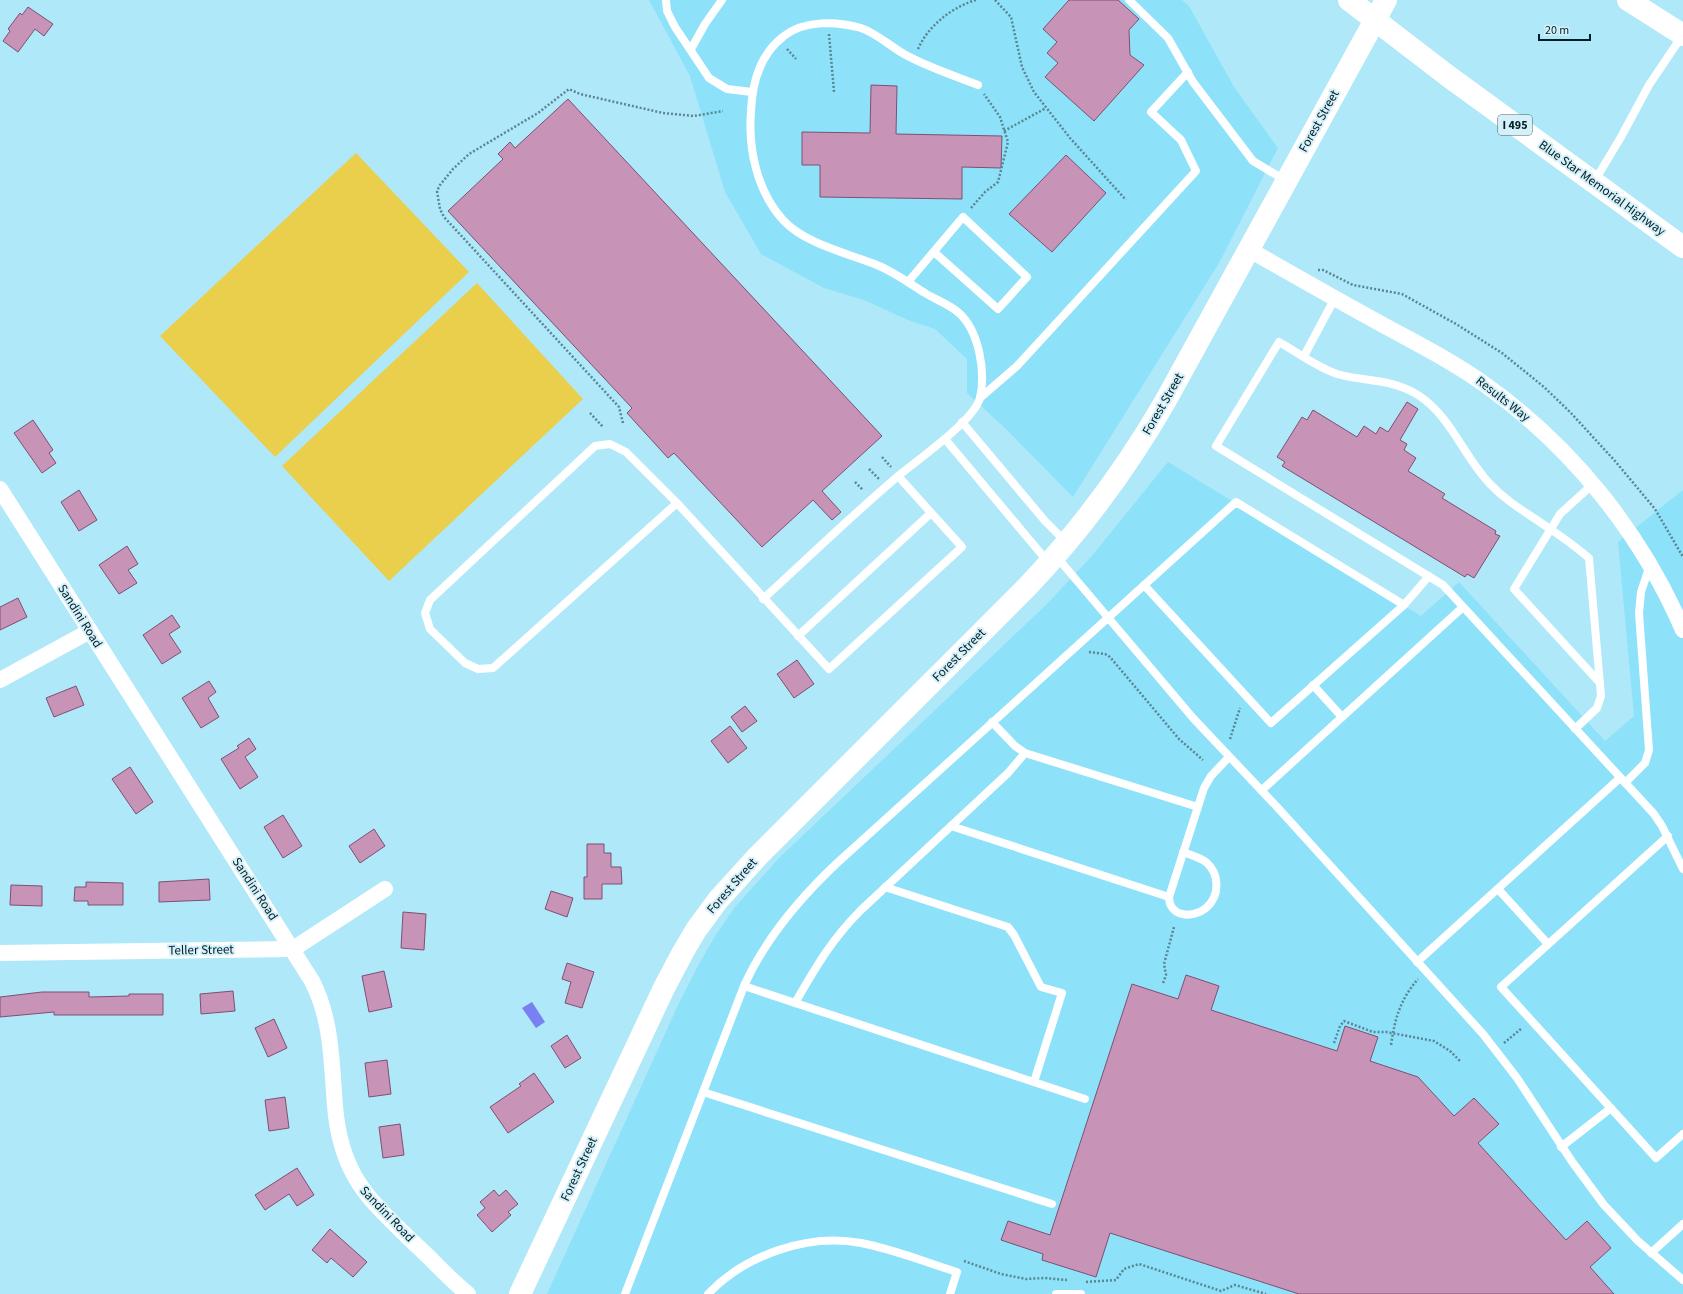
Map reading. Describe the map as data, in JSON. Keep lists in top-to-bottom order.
{
  "streets": {
    "main road": ["Forest Street", "I 495", "Blue Star Memorial Highway"],
    "street": ["Results Way", "Sandini Road", "Teller Street"]
  },
  "crossings": [
    ["Forest Street", "Results Way"],
    ["Sandini Road", "Teller Street"]
  ],
  "scale_bar": "20 m"
}
